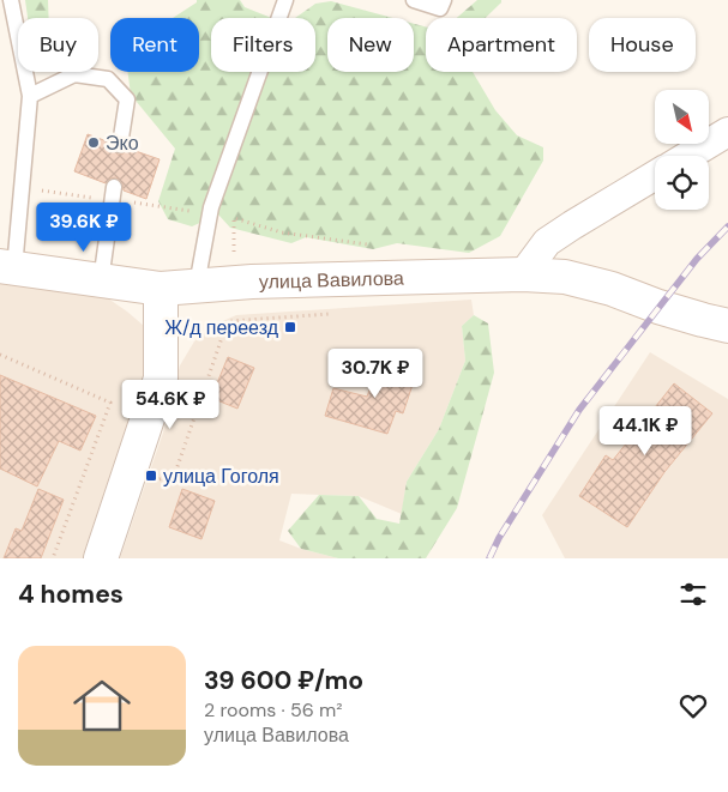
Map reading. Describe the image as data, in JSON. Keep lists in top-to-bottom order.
{
  "streets": {
    "main road": ["улица Вавилова"]
  },
  "places": {
    "other": ["Эко"],
    "transit": ["Ж/д переезд", "улица Гоголя"]
  },
  "north": "bottom right",
  "page": {
    "chip": [
      "Buy",
      "Rent",
      "Filters",
      "New",
      "Apartment",
      "House"
    ],
    "price": [
      "39.6K ₽",
      "30.7K ₽",
      "54.6K ₽",
      "44.1K ₽"
    ],
    "heading": "4 homes",
    "list": [
      {
        "name": "39 600 ₽/mo",
        "note": "2 rooms · 56 m² · улица Вавилова"
      }
    ]
  }
}
